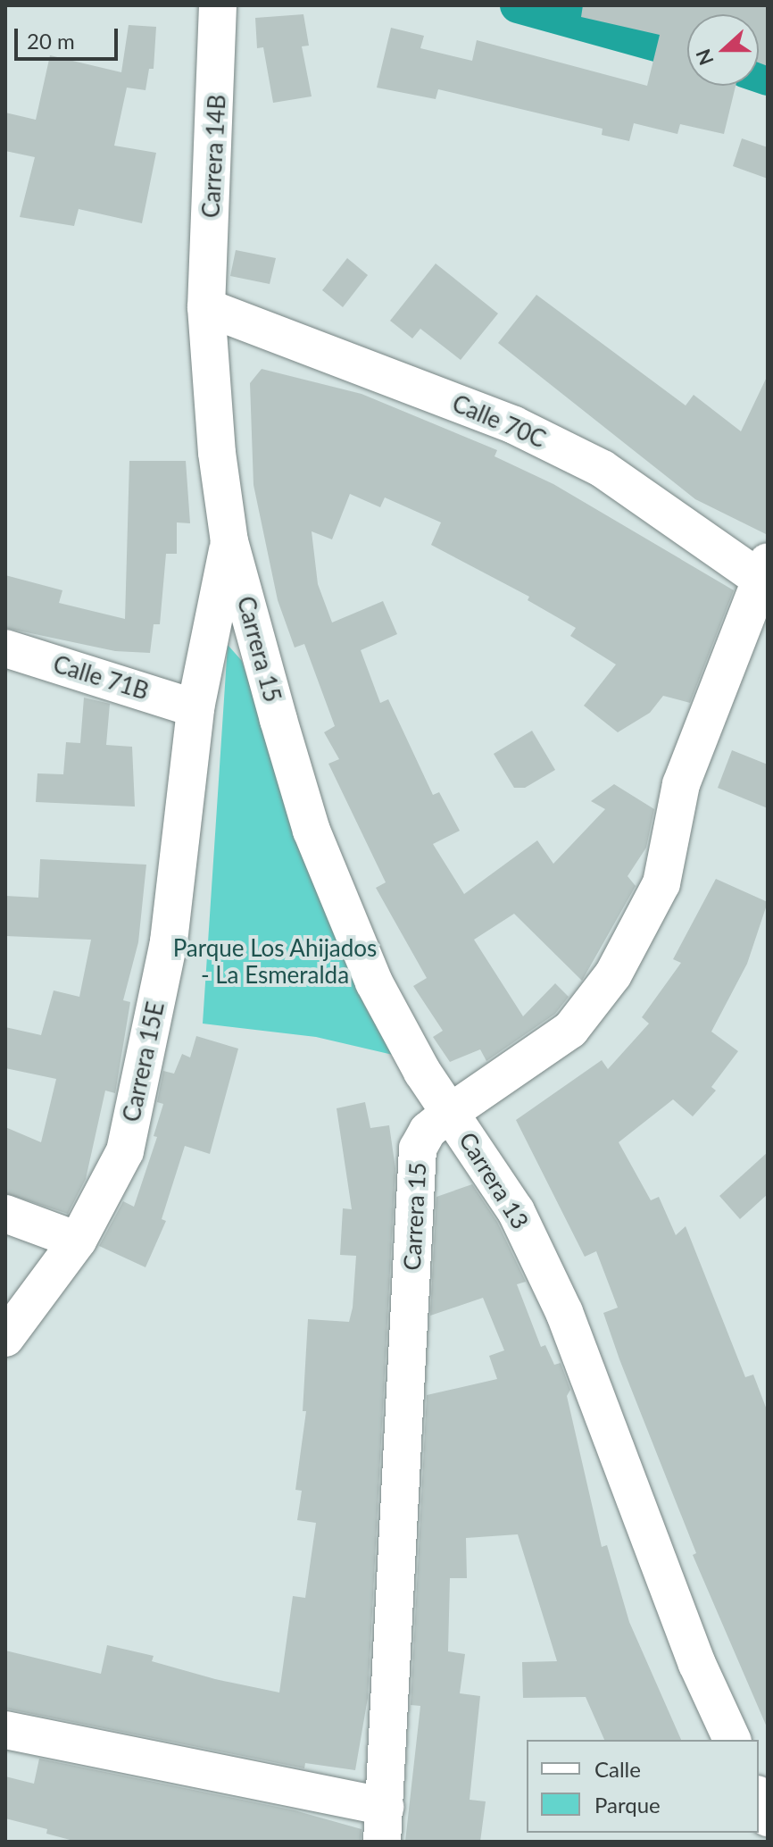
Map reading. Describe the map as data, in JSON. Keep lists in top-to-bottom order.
{
  "streets": {
    "street": [
      "Carrera 14B",
      "Calle 70C",
      "Carrera 15",
      "Calle 71B",
      "Carrera 15E",
      "Carrera 13"
    ]
  },
  "crossings": [
    ["Carrera 14B", "Calle 70C"],
    ["Carrera 14B", "Carrera 15"],
    ["Calle 70C", "Carrera 15"],
    ["Calle 70C", "Carrera 13"],
    ["Carrera 15", "Carrera 15E"],
    ["Carrera 15", "Carrera 13"],
    ["Calle 71B", "Carrera 15E"]
  ],
  "parks": ["Parque Los Ahijados - La Esmeralda"],
  "legend": ["Calle", "Parque"],
  "scale_bar": "20 m",
  "north": "left"
}
